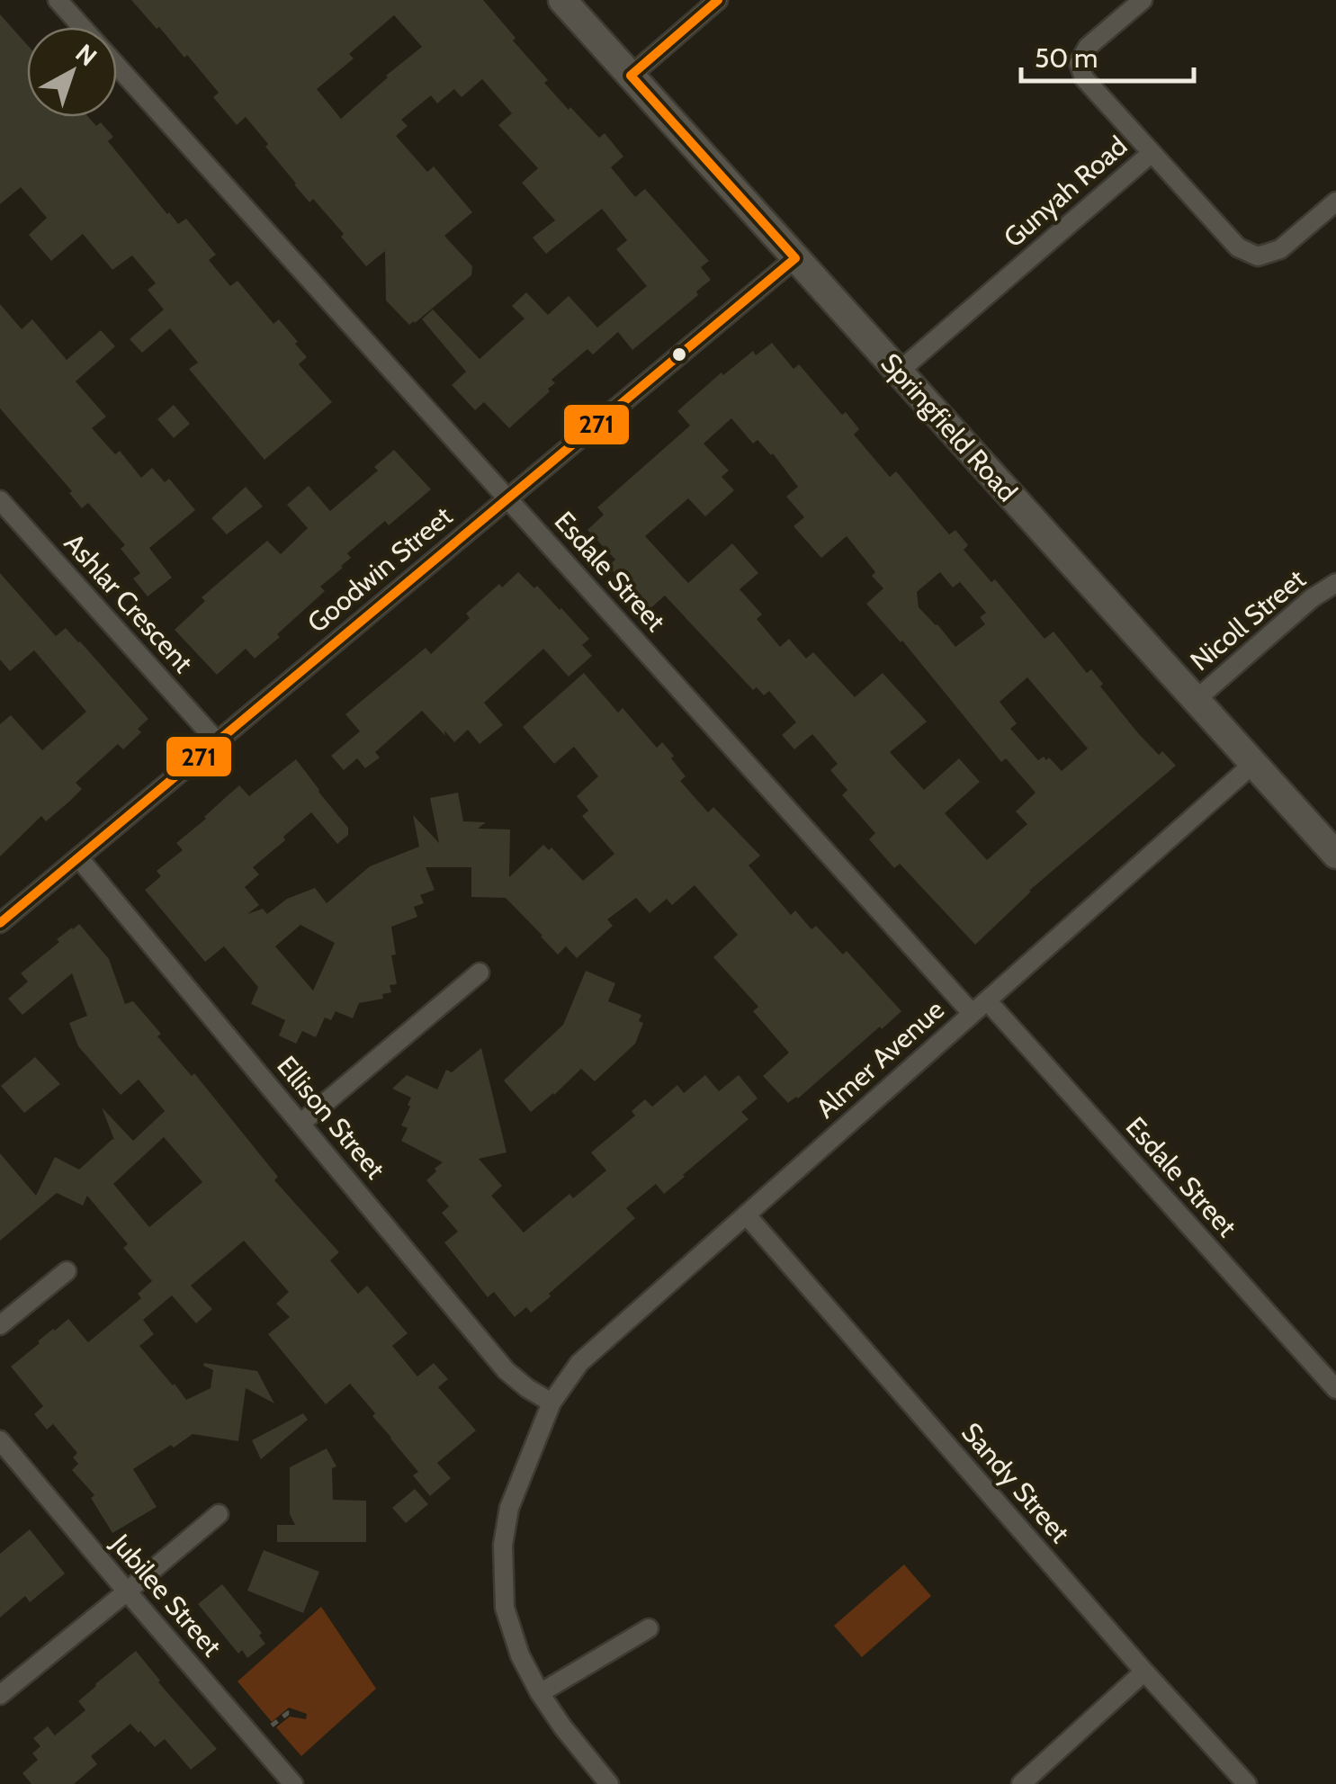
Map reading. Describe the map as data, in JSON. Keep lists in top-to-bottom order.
{
  "streets": {
    "main road": ["Springfield Road"],
    "street": [
      "Gunyah Road",
      "Goodwin Street",
      "Esdale Street",
      "Ashlar Crescent",
      "Nicoll Street",
      "Almer Avenue",
      "Ellison Street",
      "Sandy Street",
      "Jubilee Street"
    ]
  },
  "crossings": [
    ["Gunyah Road", "Springfield Road"],
    ["Springfield Road", "Goodwin Street"],
    ["Springfield Road", "Nicoll Street"],
    ["Springfield Road", "Almer Avenue"],
    ["Goodwin Street", "Esdale Street"],
    ["Goodwin Street", "Ashlar Crescent"],
    ["Goodwin Street", "Ellison Street"],
    ["Esdale Street", "Almer Avenue"],
    ["Almer Avenue", "Ellison Street"],
    ["Almer Avenue", "Sandy Street"]
  ],
  "lines": ["transit line 271"],
  "scale_bar": "50 m",
  "north": "top right"
}
